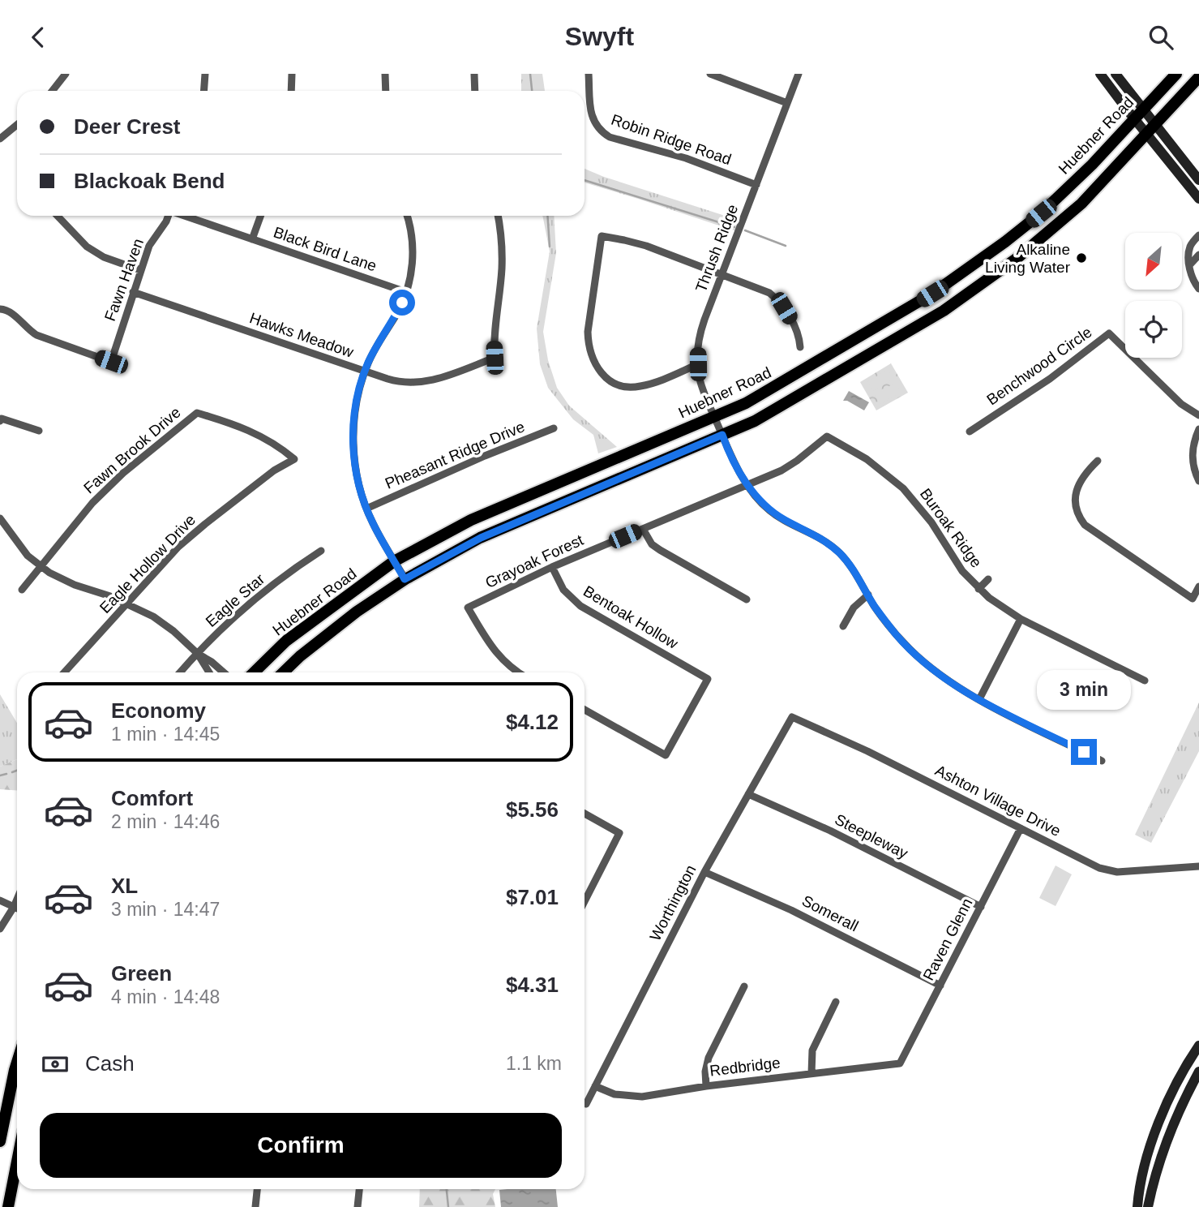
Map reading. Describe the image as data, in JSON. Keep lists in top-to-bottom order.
{
  "streets": {
    "main road": ["Huebner Road"],
    "street": [
      "Robin Ridge Road",
      "Thrush Ridge",
      "Black Bird Lane",
      "Fawn Haven",
      "Hawks Meadow",
      "Benchwood Circle",
      "Fawn Brook Drive",
      "Pheasant Ridge Drive",
      "Buroak Ridge",
      "Grayoak Forest",
      "Eagle Hollow Drive",
      "Eagle Star",
      "Bentoak Hollow",
      "Ashton Village Drive",
      "Steepleway",
      "Worthington",
      "Somerall",
      "Raven Glenn",
      "Redbridge"
    ]
  },
  "crossings": [
    ["Huebner Road", "Thrush Ridge"],
    ["Robin Ridge Road", "Thrush Ridge"],
    ["Thrush Ridge", "Grayoak Forest"],
    ["Fawn Haven", "Hawks Meadow"],
    ["Fawn Brook Drive", "Eagle Hollow Drive"],
    ["Buroak Ridge", "Grayoak Forest"],
    ["Grayoak Forest", "Bentoak Hollow"],
    ["Ashton Village Drive", "Worthington"],
    ["Ashton Village Drive", "Raven Glenn"],
    ["Steepleway", "Worthington"],
    ["Steepleway", "Raven Glenn"],
    ["Worthington", "Somerall"],
    ["Worthington", "Redbridge"],
    ["Somerall", "Raven Glenn"],
    ["Raven Glenn", "Redbridge"]
  ],
  "places": ["Alkaline Living Water"],
  "north": "bottom left",
  "page": {
    "header": "Swyft",
    "banner": ["Deer Crest", "Blackoak Bend"],
    "bubble": "3 min",
    "list": [
      {
        "name": "Economy",
        "note": "1 min · 14:45",
        "value": "$4.12"
      },
      {
        "name": "Comfort",
        "note": "2 min · 14:46",
        "value": "$5.56"
      },
      {
        "name": "XL",
        "note": "3 min · 14:47",
        "value": "$7.01"
      },
      {
        "name": "Green",
        "note": "4 min · 14:48",
        "value": "$4.31"
      }
    ],
    "pay": ["Cash", "1.1 km"],
    "buttons": "Confirm"
  }
}
